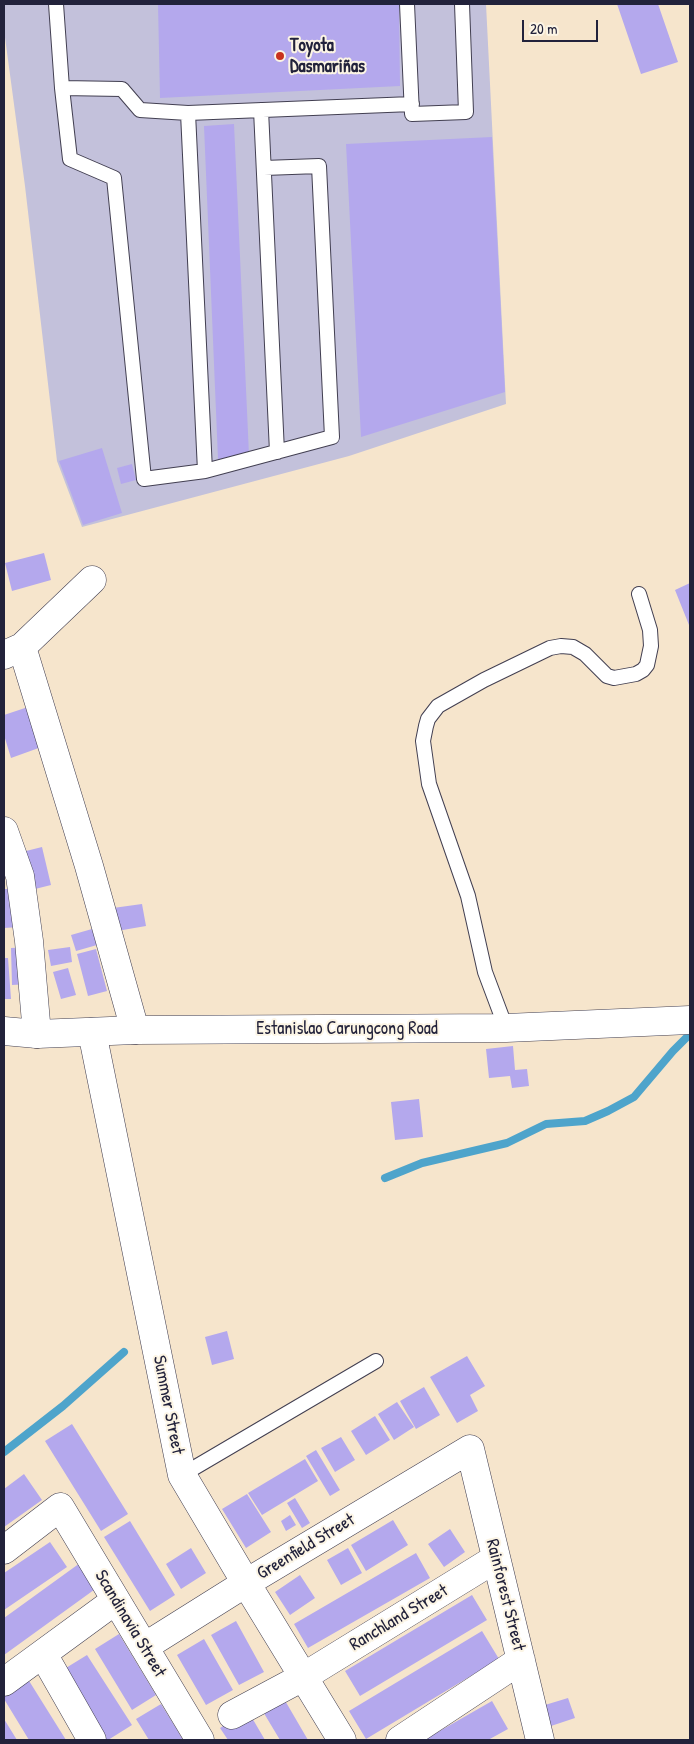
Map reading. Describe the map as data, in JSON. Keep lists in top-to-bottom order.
{
  "streets": {
    "street": [
      "Estanislao Carungcong Road",
      "Summer Street",
      "Greenfield Street",
      "Rainforest Street",
      "Ranchland Street",
      "Scandinavia Street"
    ]
  },
  "crossings": [
    ["Estanislao Carungcong Road", "Summer Street"],
    ["Summer Street", "Greenfield Street"],
    ["Summer Street", "Ranchland Street"],
    ["Greenfield Street", "Rainforest Street"],
    ["Greenfield Street", "Scandinavia Street"],
    ["Rainforest Street", "Ranchland Street"]
  ],
  "places": ["Toyota Dasmariñas"],
  "scale_bar": "20 m"
}
